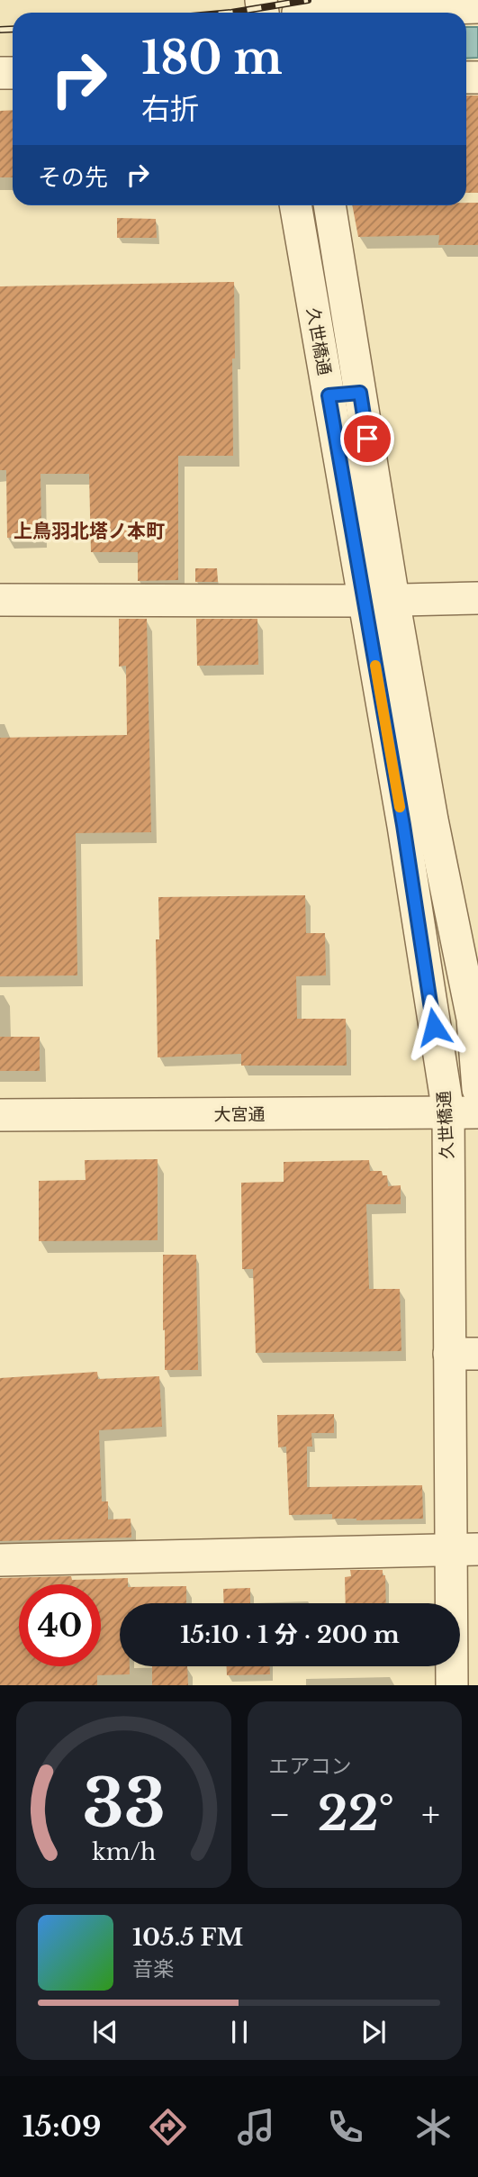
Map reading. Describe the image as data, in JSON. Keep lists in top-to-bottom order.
{
  "streets": {
    "street": ["久世橋通", "大宮通"]
  },
  "crossings": [
    ["久世橋通", "大宮通"]
  ],
  "districts": ["上鳥羽北塔ノ本町"],
  "page": {
    "turn": ["180 m", "右折"],
    "then": "その先",
    "limit": "40",
    "trip": "15:10 · 1 分 · 200 m",
    "tile": "エアコン",
    "heat": ["−", "22°", "+"],
    "song": ["105.5 FM", "音楽"],
    "tabs": "15:09",
    "gauge": ["33", "km/h"]
  }
}
